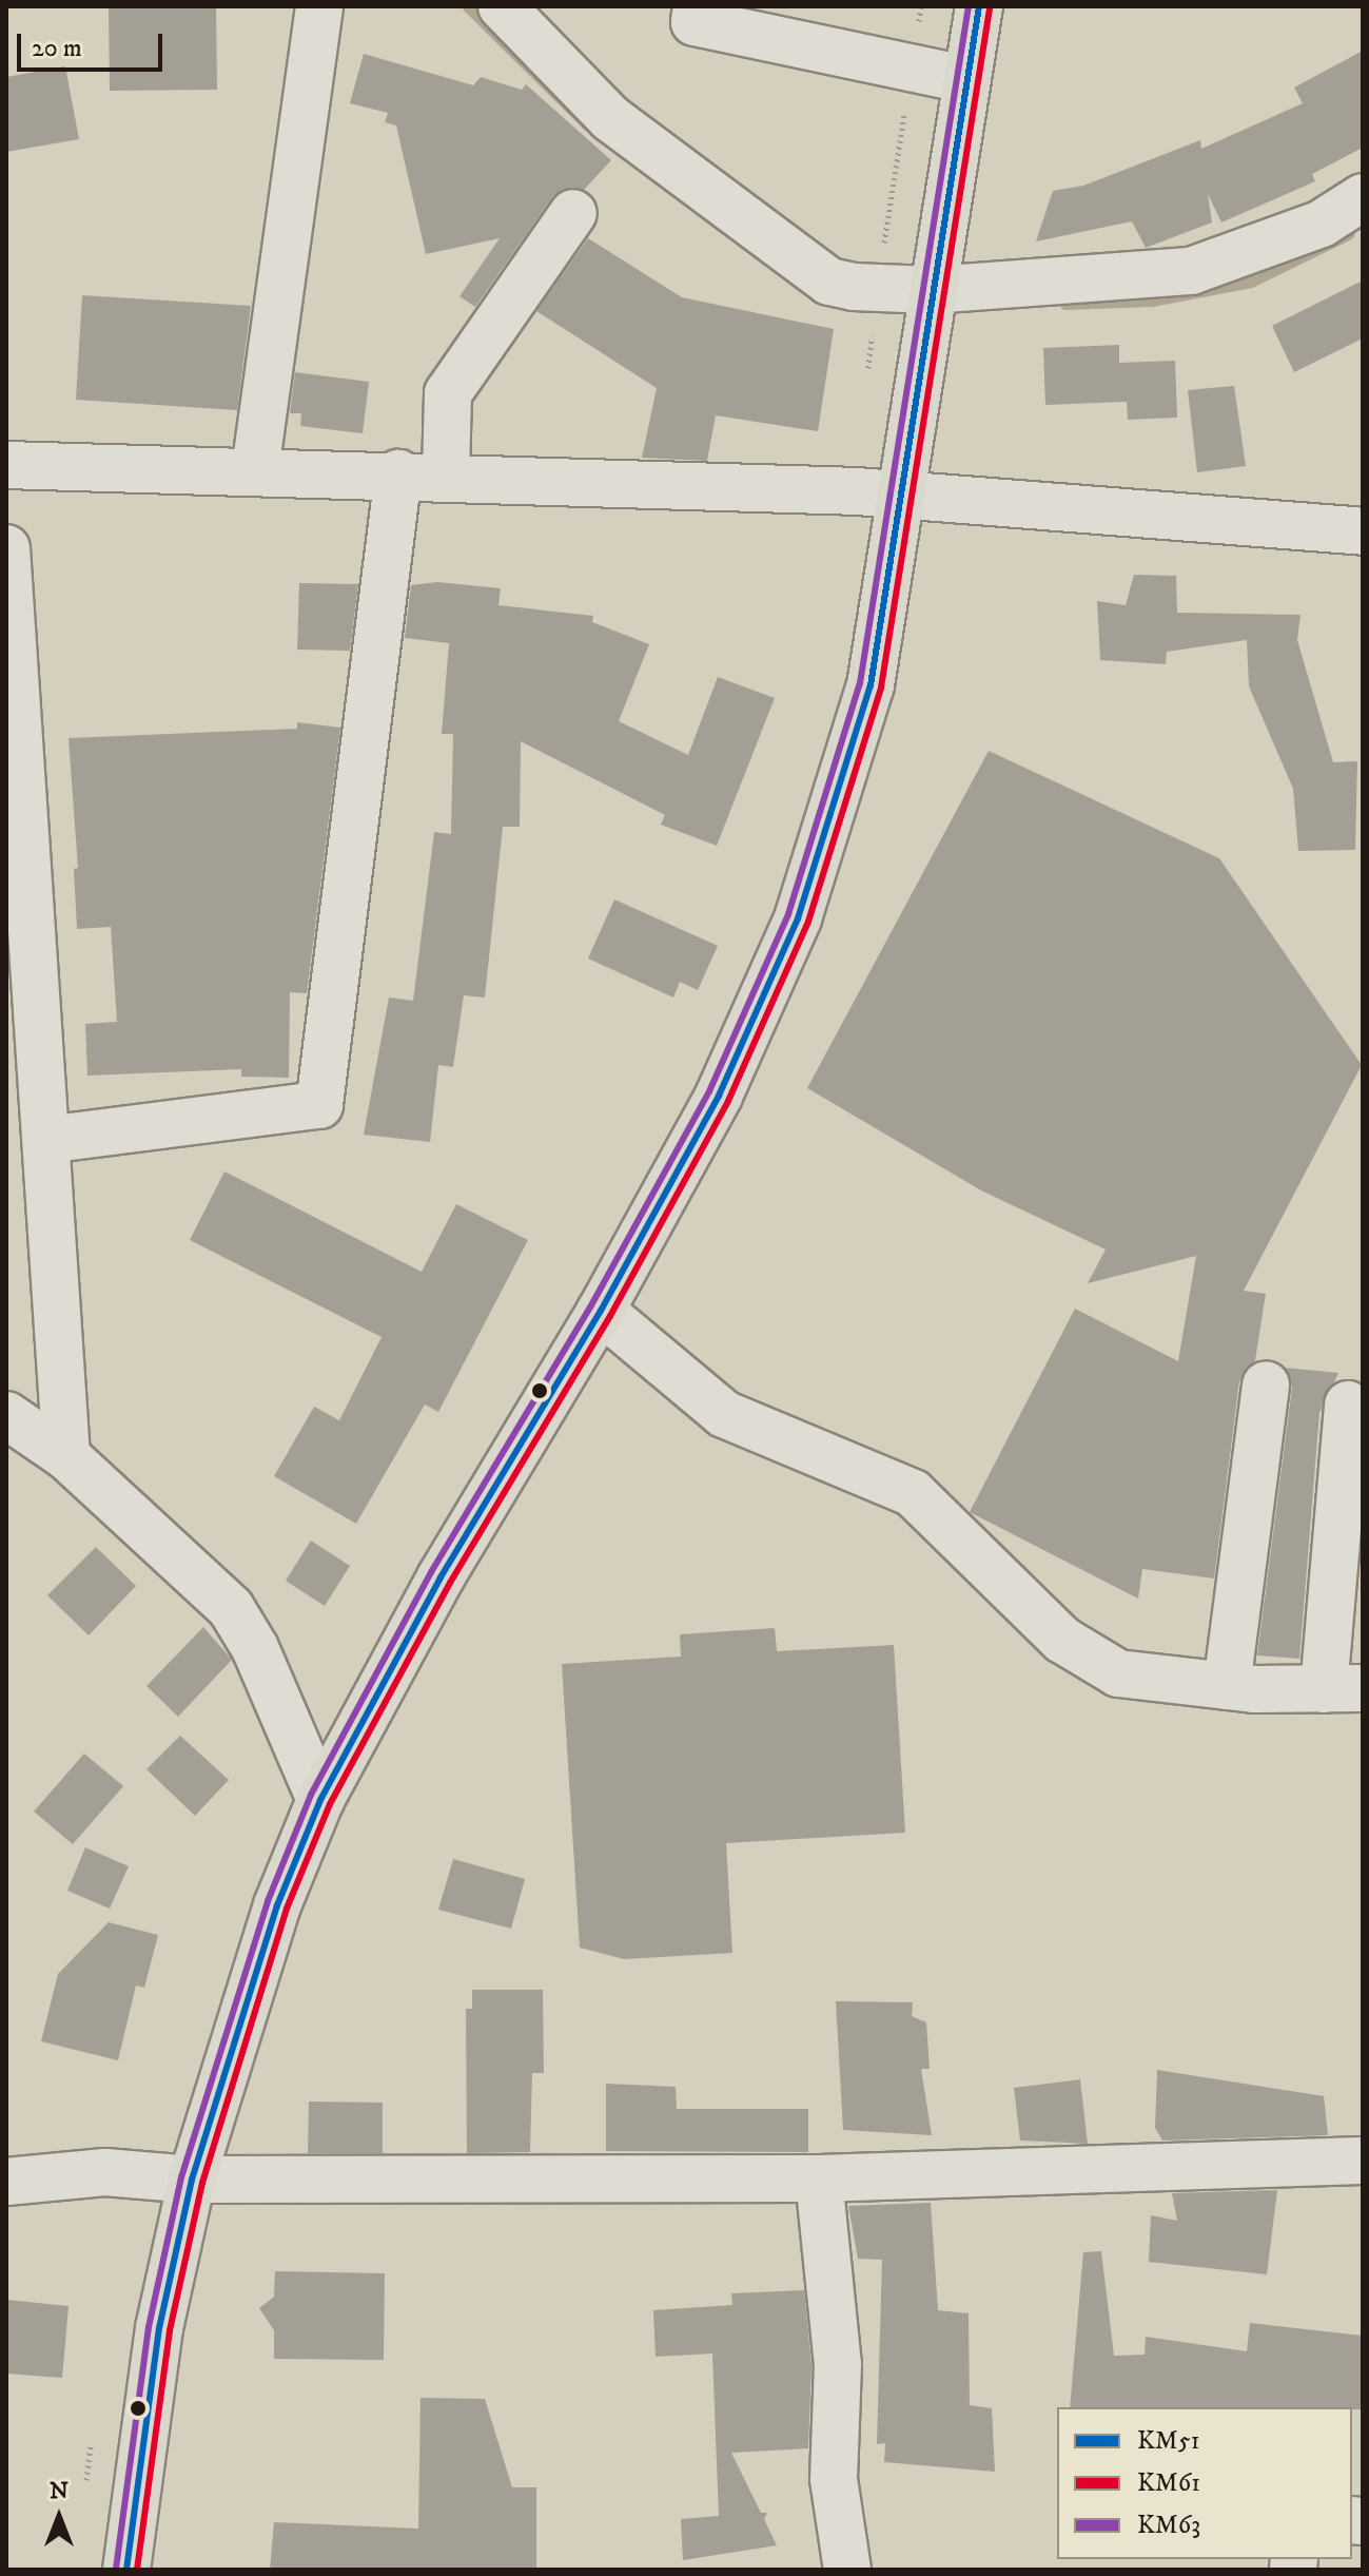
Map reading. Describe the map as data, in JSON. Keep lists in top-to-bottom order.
{
  "lines": ["transit line KM51", "transit line KM63", "transit line KM61"],
  "legend": ["KM51", "KM61", "KM63"],
  "scale_bar": "20 m",
  "north": "top"
}
